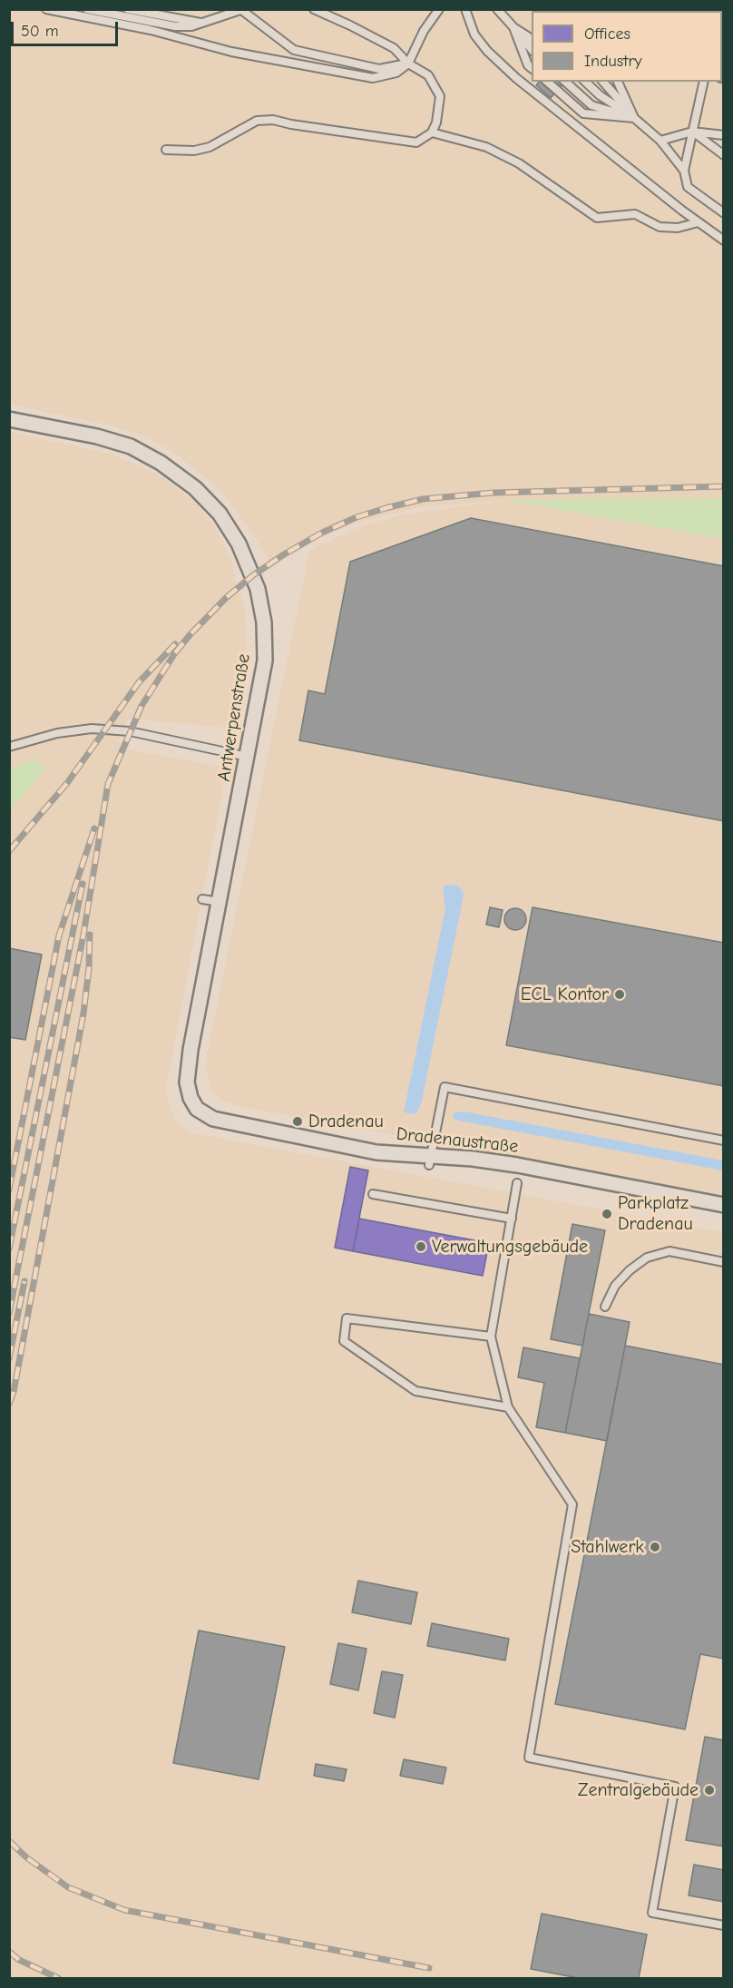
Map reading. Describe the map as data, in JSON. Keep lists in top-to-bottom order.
{
  "streets": {
    "street": ["Antwerpenstraße", "Dradenaustraße"]
  },
  "crossings": [
    ["Antwerpenstraße", "Dradenaustraße"]
  ],
  "places": [
    "ECL Kontor",
    "Dradenau",
    "Parkplatz Dradenau",
    "Verwaltungsgebäude",
    "Stahlwerk",
    "Zentralgebäude"
  ],
  "legend": ["Offices", "Industry"],
  "scale_bar": "50 m"
}
